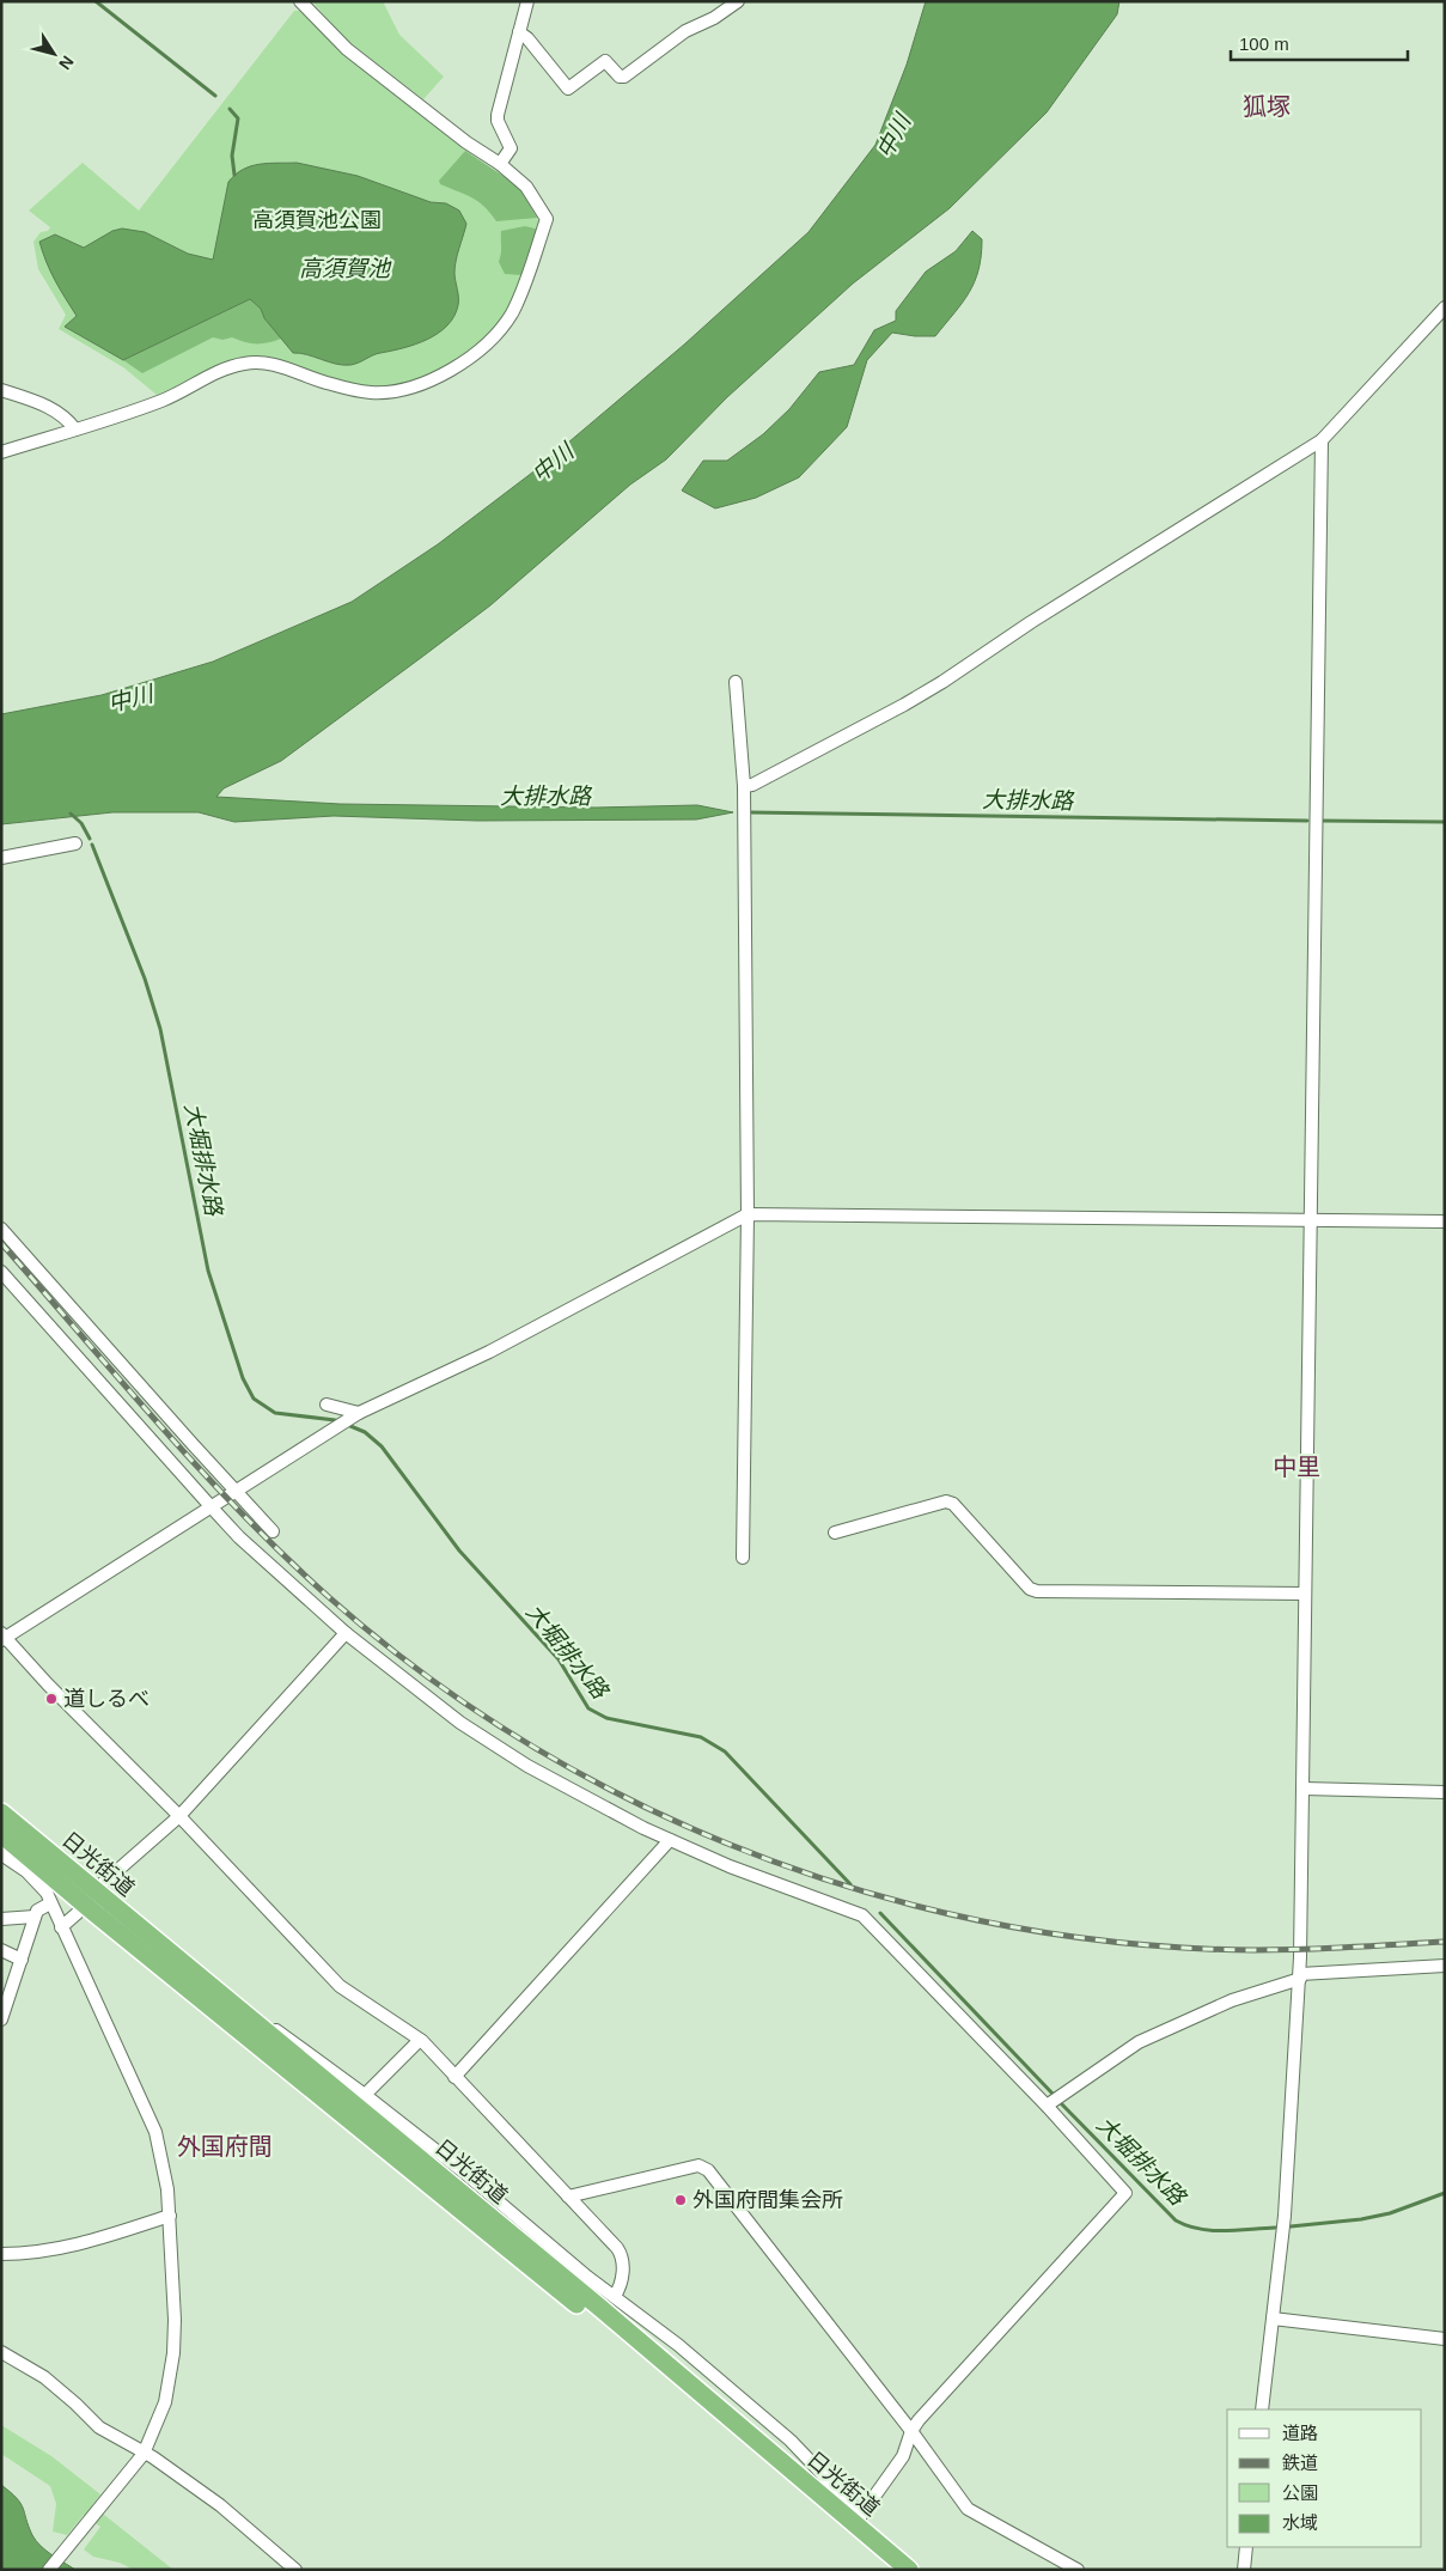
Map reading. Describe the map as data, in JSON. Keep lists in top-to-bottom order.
{
  "streets": {
    "highway": ["日光街道"]
  },
  "districts": ["狐塚", "中里", "外国府間"],
  "water": [
    "中川",
    "高須賀池",
    "大排水路",
    "大堀排水路"
  ],
  "parks": ["高須賀池公園"],
  "places": ["道しるべ", "外国府間集会所"],
  "legend": [
    "道路",
    "鉄道",
    "公園",
    "水域"
  ],
  "scale_bar": "100 m",
  "north": "bottom right"
}
